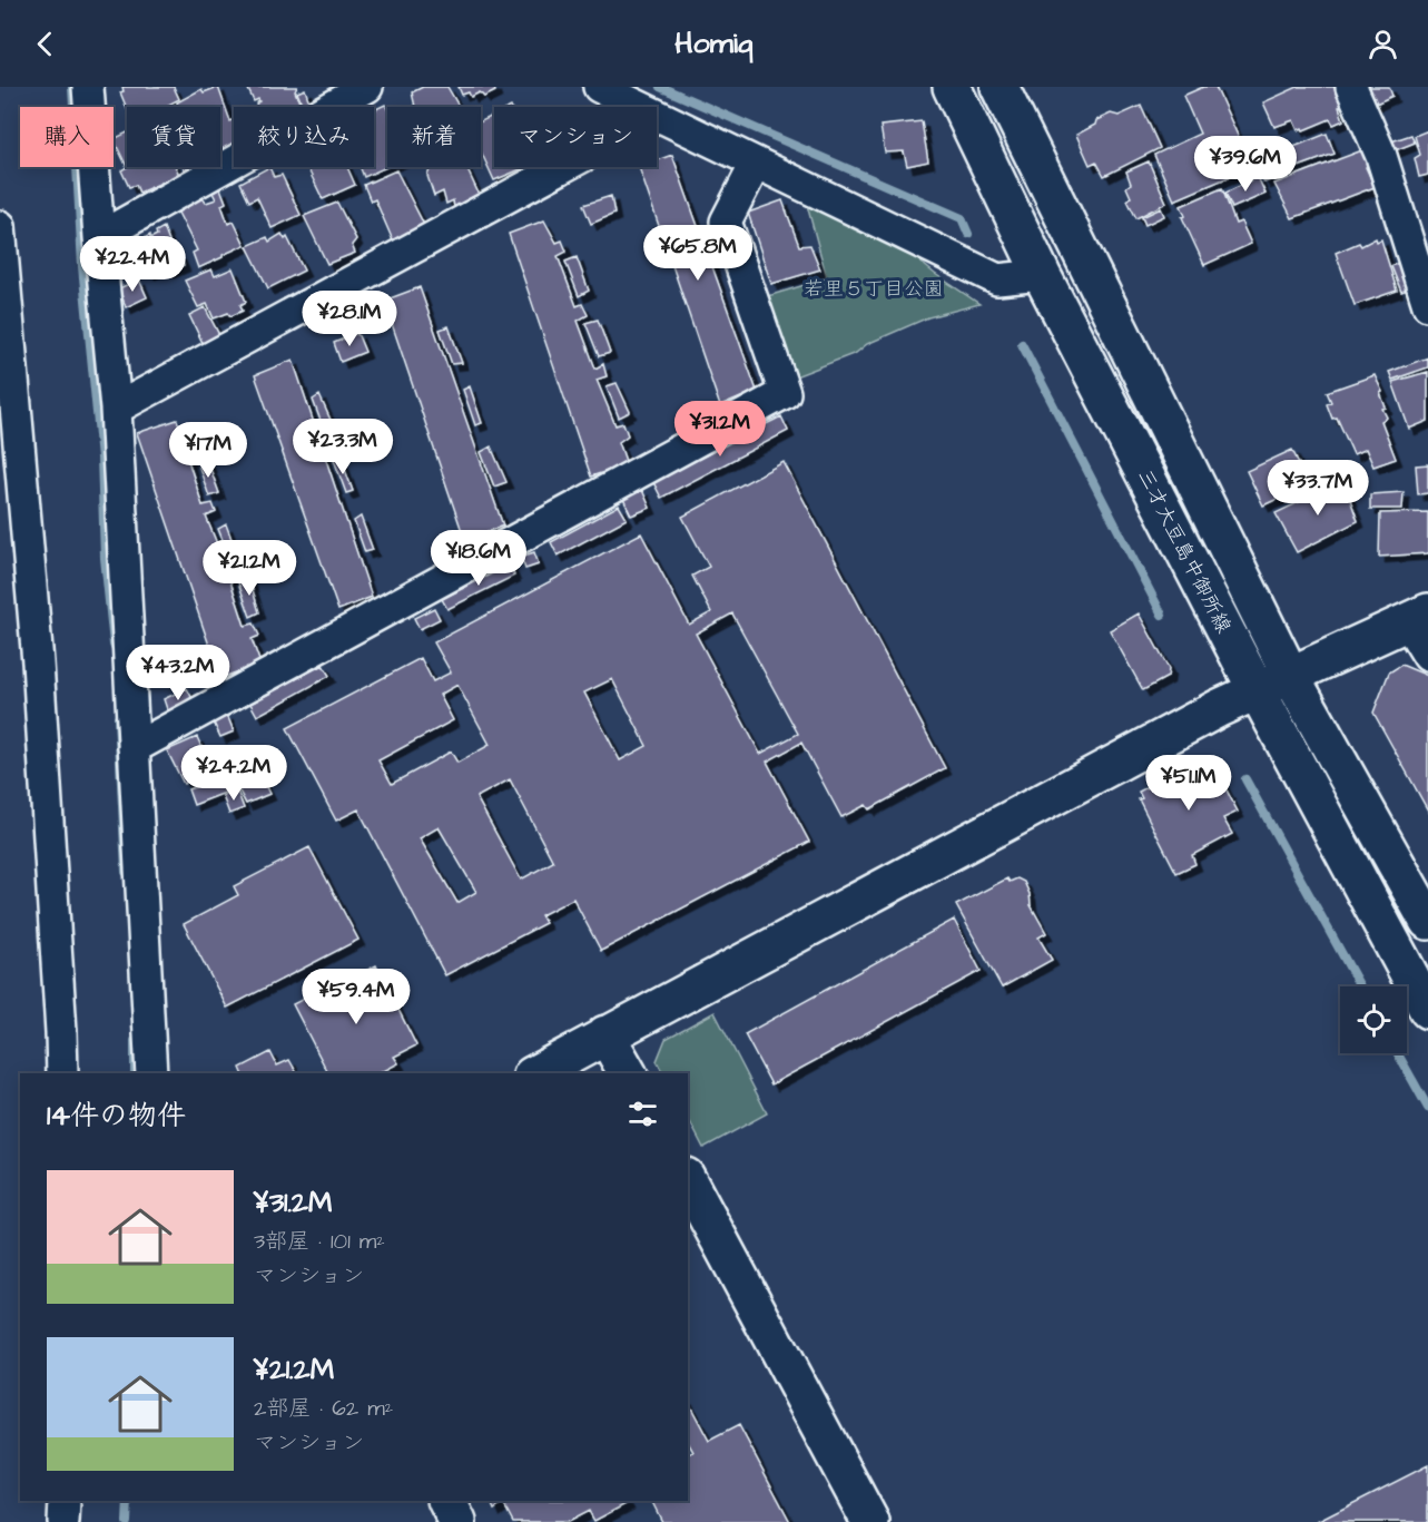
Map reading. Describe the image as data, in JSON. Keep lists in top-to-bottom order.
{
  "streets": {
    "main road": ["三才大豆島中御所線"]
  },
  "parks": ["若里５丁目公園"],
  "page": {
    "header": "Homiq",
    "chip": [
      "購入",
      "賃貸",
      "絞り込み",
      "新着",
      "マンション"
    ],
    "price": [
      "¥39.6M",
      "¥65.8M",
      "¥22.4M",
      "¥28.1M",
      "¥31.2M",
      "¥23.3M",
      "¥17M",
      "¥33.7M",
      "¥18.6M",
      "¥21.2M",
      "¥43.2M",
      "¥24.2M",
      "¥51.1M",
      "¥59.4M"
    ],
    "heading": "14件の物件",
    "list": [
      {
        "name": "¥31.2M",
        "note": "3部屋 · 101 m² · マンション"
      },
      {
        "name": "¥21.2M",
        "note": "2部屋 · 62 m² · マンション"
      }
    ]
  }
}
